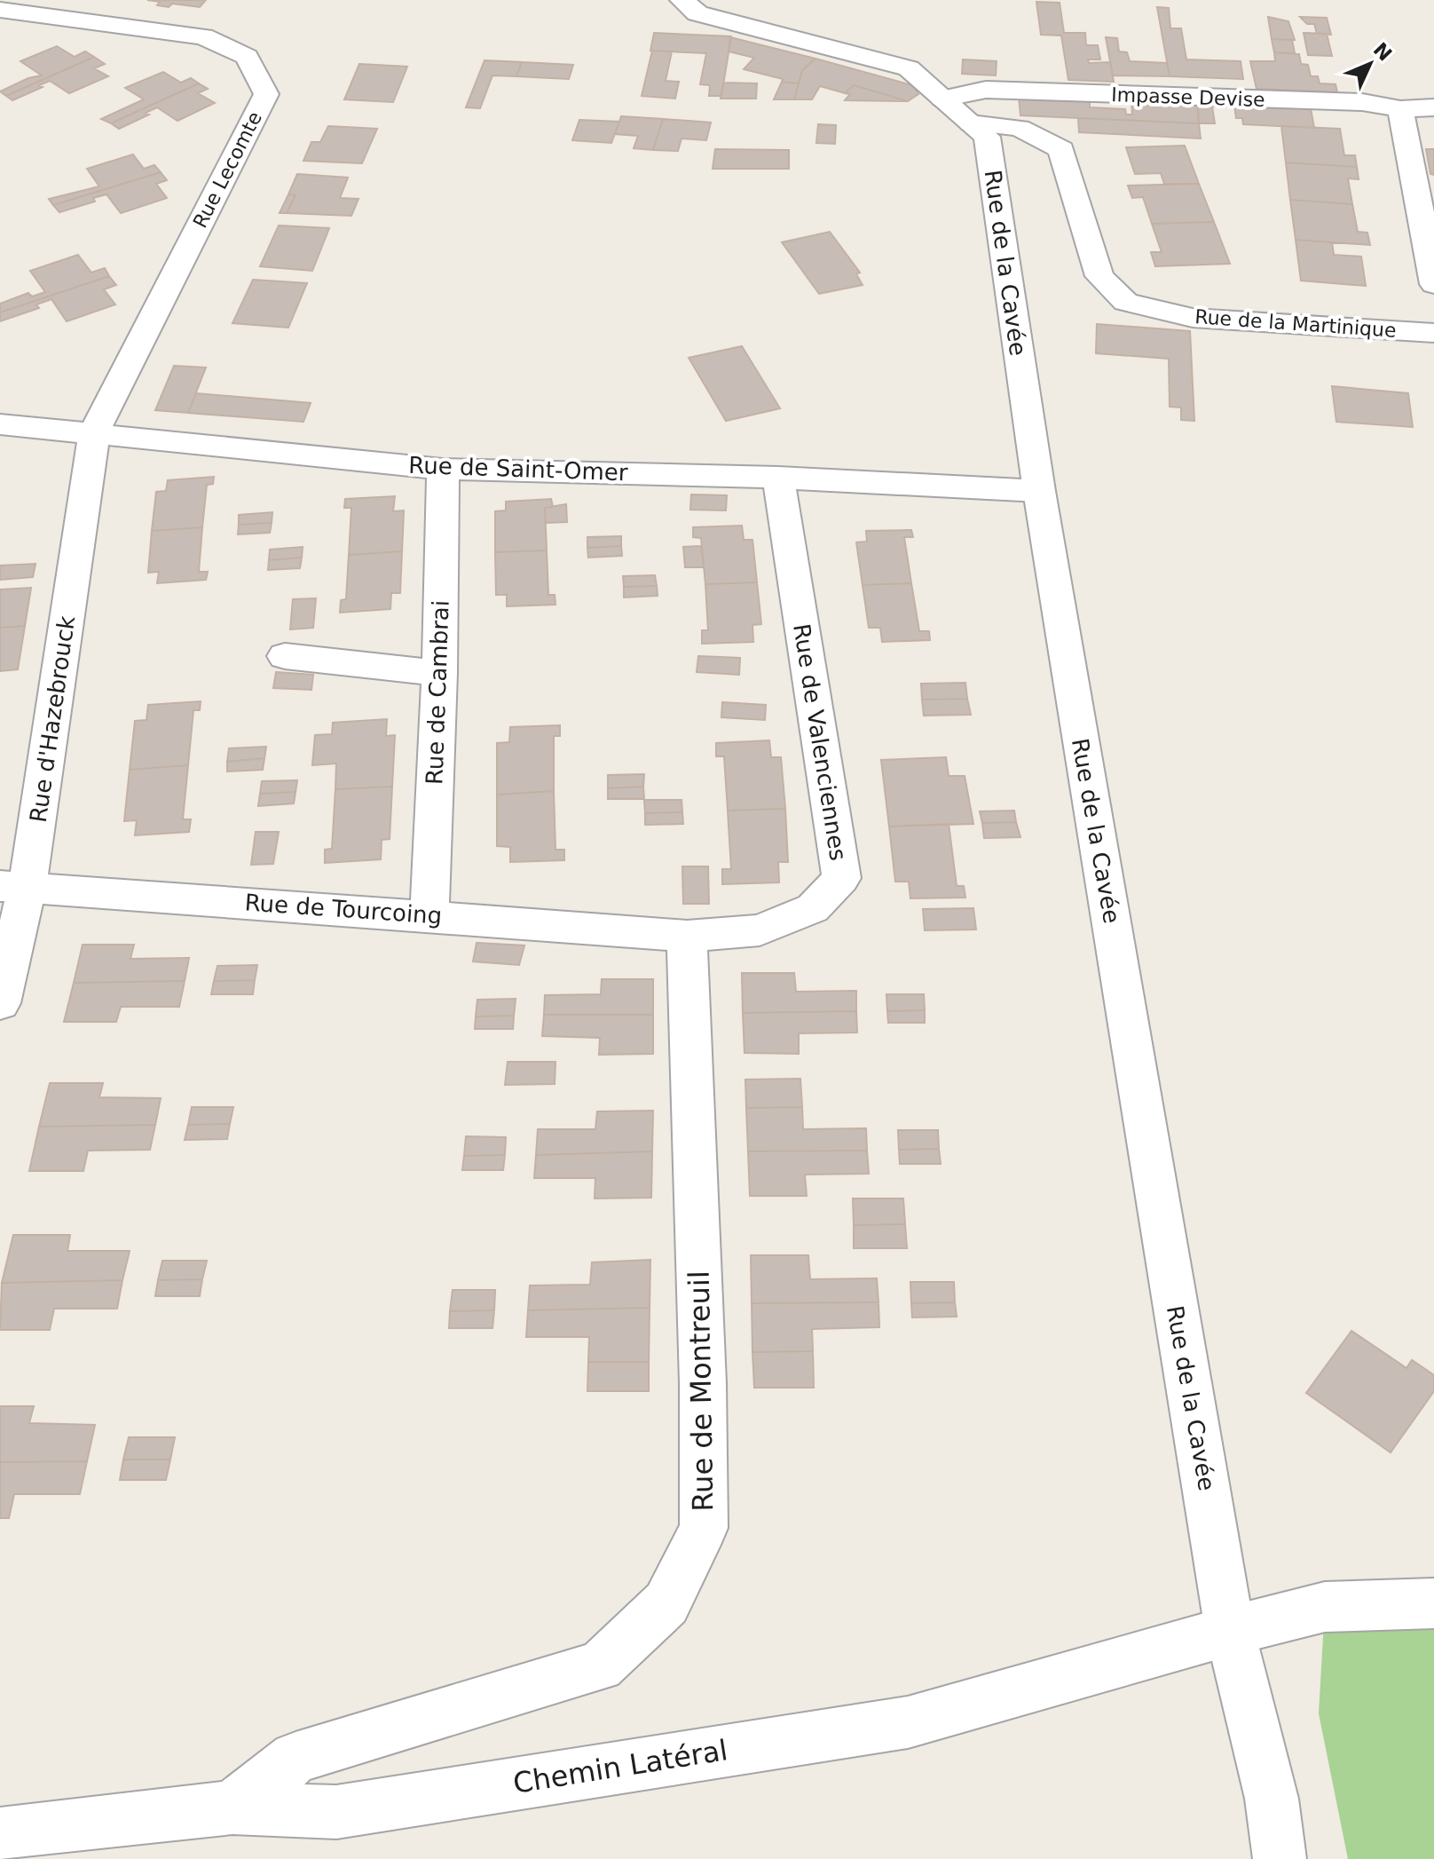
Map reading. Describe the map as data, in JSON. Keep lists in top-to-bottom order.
{
  "streets": {
    "street": [
      "Impasse Devise",
      "Rue Lecomte",
      "Rue de la Cavée",
      "Rue de la Martinique",
      "Rue de Saint-Omer",
      "Rue de Cambrai",
      "Rue d'Hazebrouck",
      "Rue de Valenciennes",
      "Rue de Tourcoing",
      "Rue de Montreuil",
      "Chemin Latéral"
    ]
  },
  "crossings": [
    ["Impasse Devise", "Rue de la Cavée"],
    ["Rue Lecomte", "Rue de Saint-Omer"],
    ["Rue Lecomte", "Rue d'Hazebrouck"],
    ["Rue de la Cavée", "Rue de la Martinique"],
    ["Rue de la Cavée", "Rue de Saint-Omer"],
    ["Rue de la Cavée", "Chemin Latéral"],
    ["Rue de Saint-Omer", "Rue de Cambrai"],
    ["Rue de Saint-Omer", "Rue d'Hazebrouck"],
    ["Rue de Saint-Omer", "Rue de Valenciennes"],
    ["Rue de Cambrai", "Rue de Tourcoing"],
    ["Rue d'Hazebrouck", "Rue de Tourcoing"],
    ["Rue de Valenciennes", "Rue de Tourcoing"],
    ["Rue de Valenciennes", "Rue de Montreuil"],
    ["Rue de Tourcoing", "Rue de Montreuil"],
    ["Rue de Montreuil", "Chemin Latéral"]
  ],
  "north": "top right"
}
